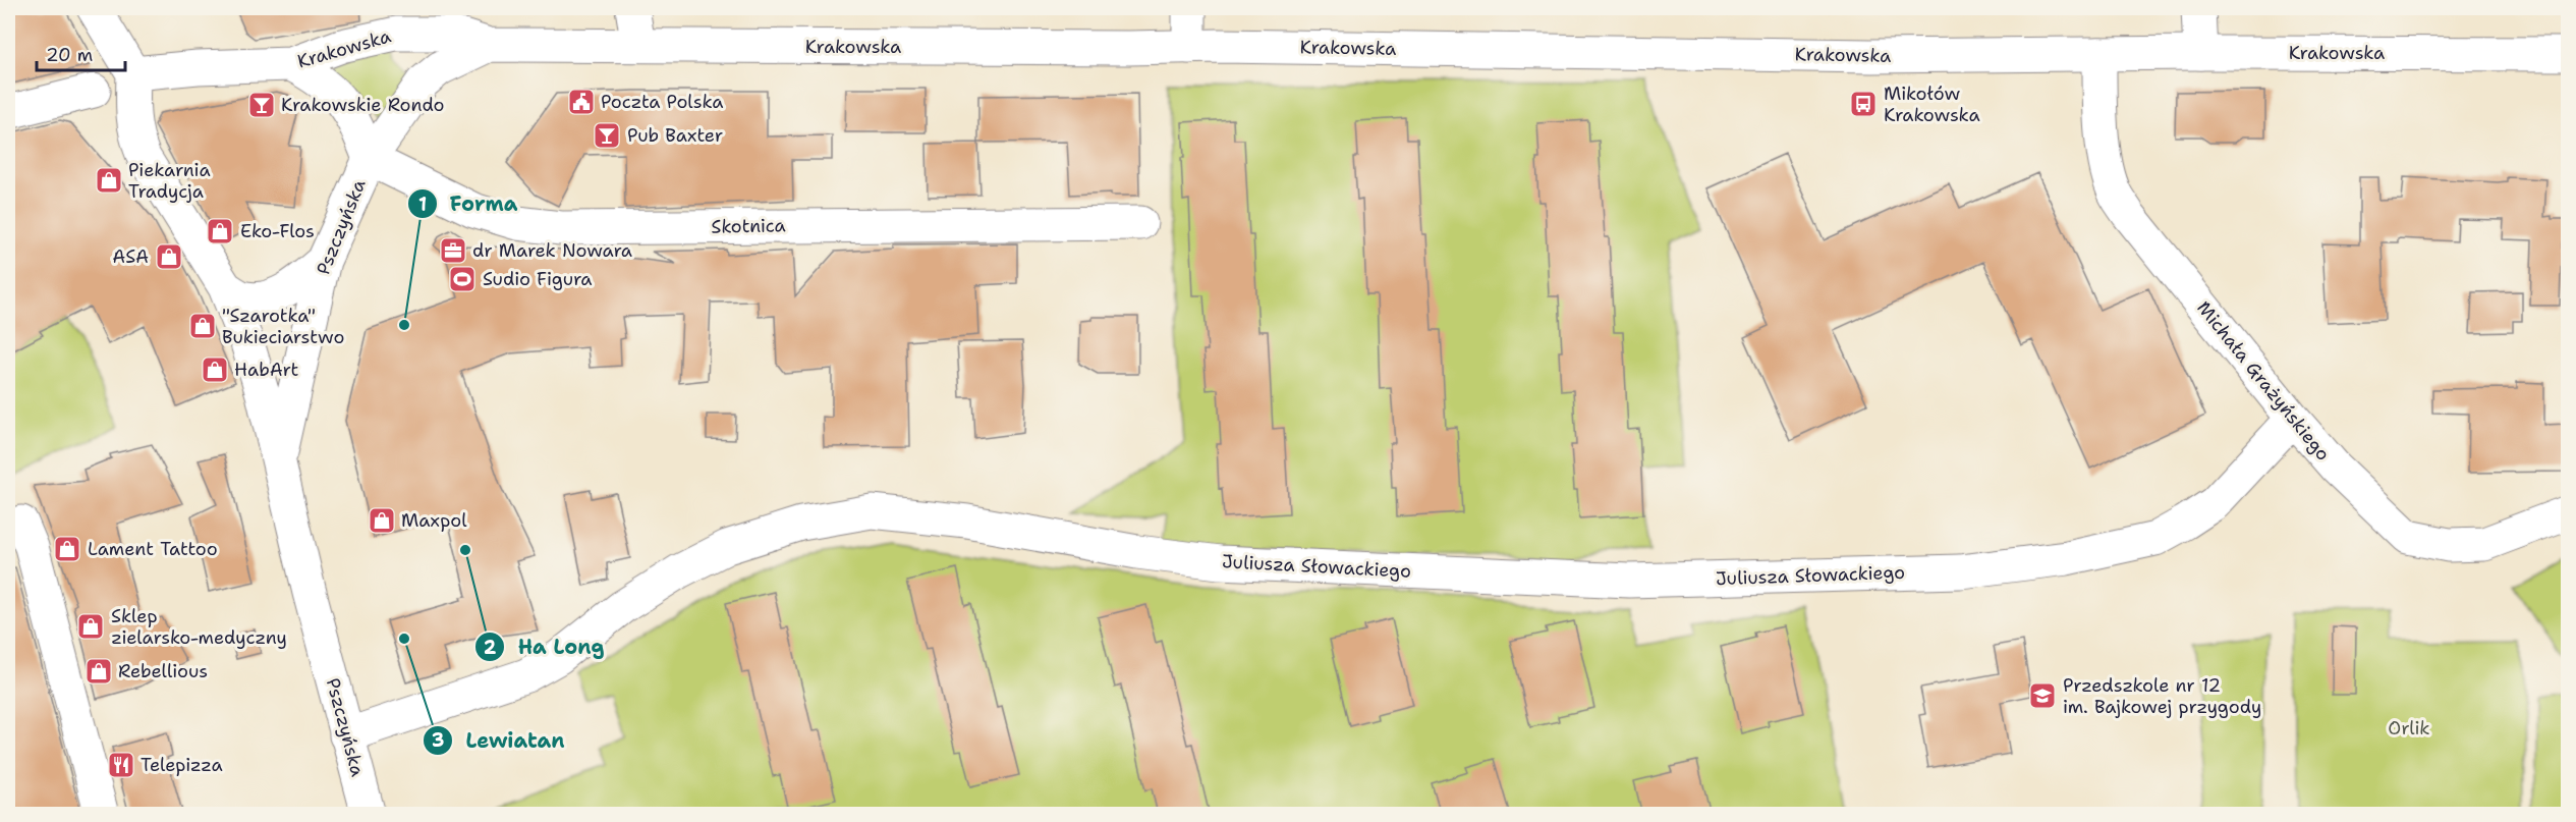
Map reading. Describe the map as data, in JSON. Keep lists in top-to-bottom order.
{
  "streets": {
    "street": [
      "Krakowska",
      "Skotnica",
      "Pszczyńska",
      "Michała Grażyńskiego",
      "Juliusza Słowackiego"
    ]
  },
  "crossings": [
    ["Krakowska", "Pszczyńska"],
    ["Krakowska", "Michała Grażyńskiego"],
    ["Skotnica", "Pszczyńska"],
    ["Pszczyńska", "Juliusza Słowackiego"],
    ["Michała Grażyńskiego", "Juliusza Słowackiego"]
  ],
  "parks": ["Orlik"],
  "places": {
    "public building": ["Poczta Polska"],
    "bus stop": ["Mikołów Krakowska"],
    "bar": ["Krakowskie Rondo", "Pub Baxter"],
    "shop": [
      "Piekarnia Tradycja",
      "Eko-Flos",
      "ASA",
      "\"Szarotka\" Bukieciarstwo",
      "HabArt",
      "Maxpol",
      "Lament Tattoo",
      "Sklep zielarsko-medyczny",
      "Rebellious"
    ],
    "office": ["dr Marek Nowara"],
    "sports": ["Sudio Figura"],
    "other": ["Forma", "Ha Long", "Lewiatan"],
    "school or university": ["Przedszkole nr 12 im. Bajkowej przygody"],
    "restaurant": ["Telepizza"]
  },
  "scale_bar": "20 m"
}
